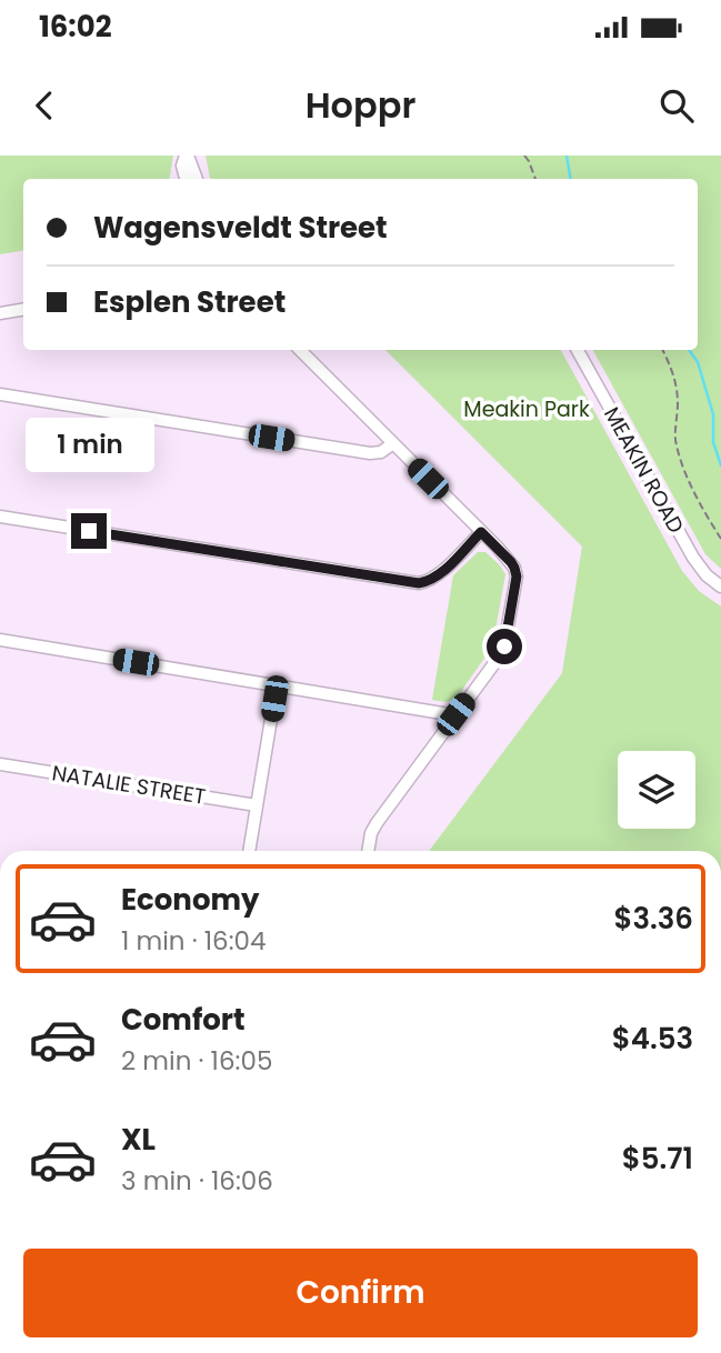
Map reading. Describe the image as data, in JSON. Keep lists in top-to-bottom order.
{
  "streets": {
    "street": ["MEAKIN ROAD", "NATALIE STREET"]
  },
  "parks": ["Meakin Park"],
  "page": {
    "status": "16:02",
    "header": "Hoppr",
    "banner": ["Wagensveldt Street", "Esplen Street"],
    "bubble": "1 min",
    "list": [
      {
        "name": "Economy",
        "note": "1 min · 16:04",
        "value": "$3.36"
      },
      {
        "name": "Comfort",
        "note": "2 min · 16:05",
        "value": "$4.53"
      },
      {
        "name": "XL",
        "note": "3 min · 16:06",
        "value": "$5.71"
      }
    ],
    "buttons": "Confirm"
  }
}
